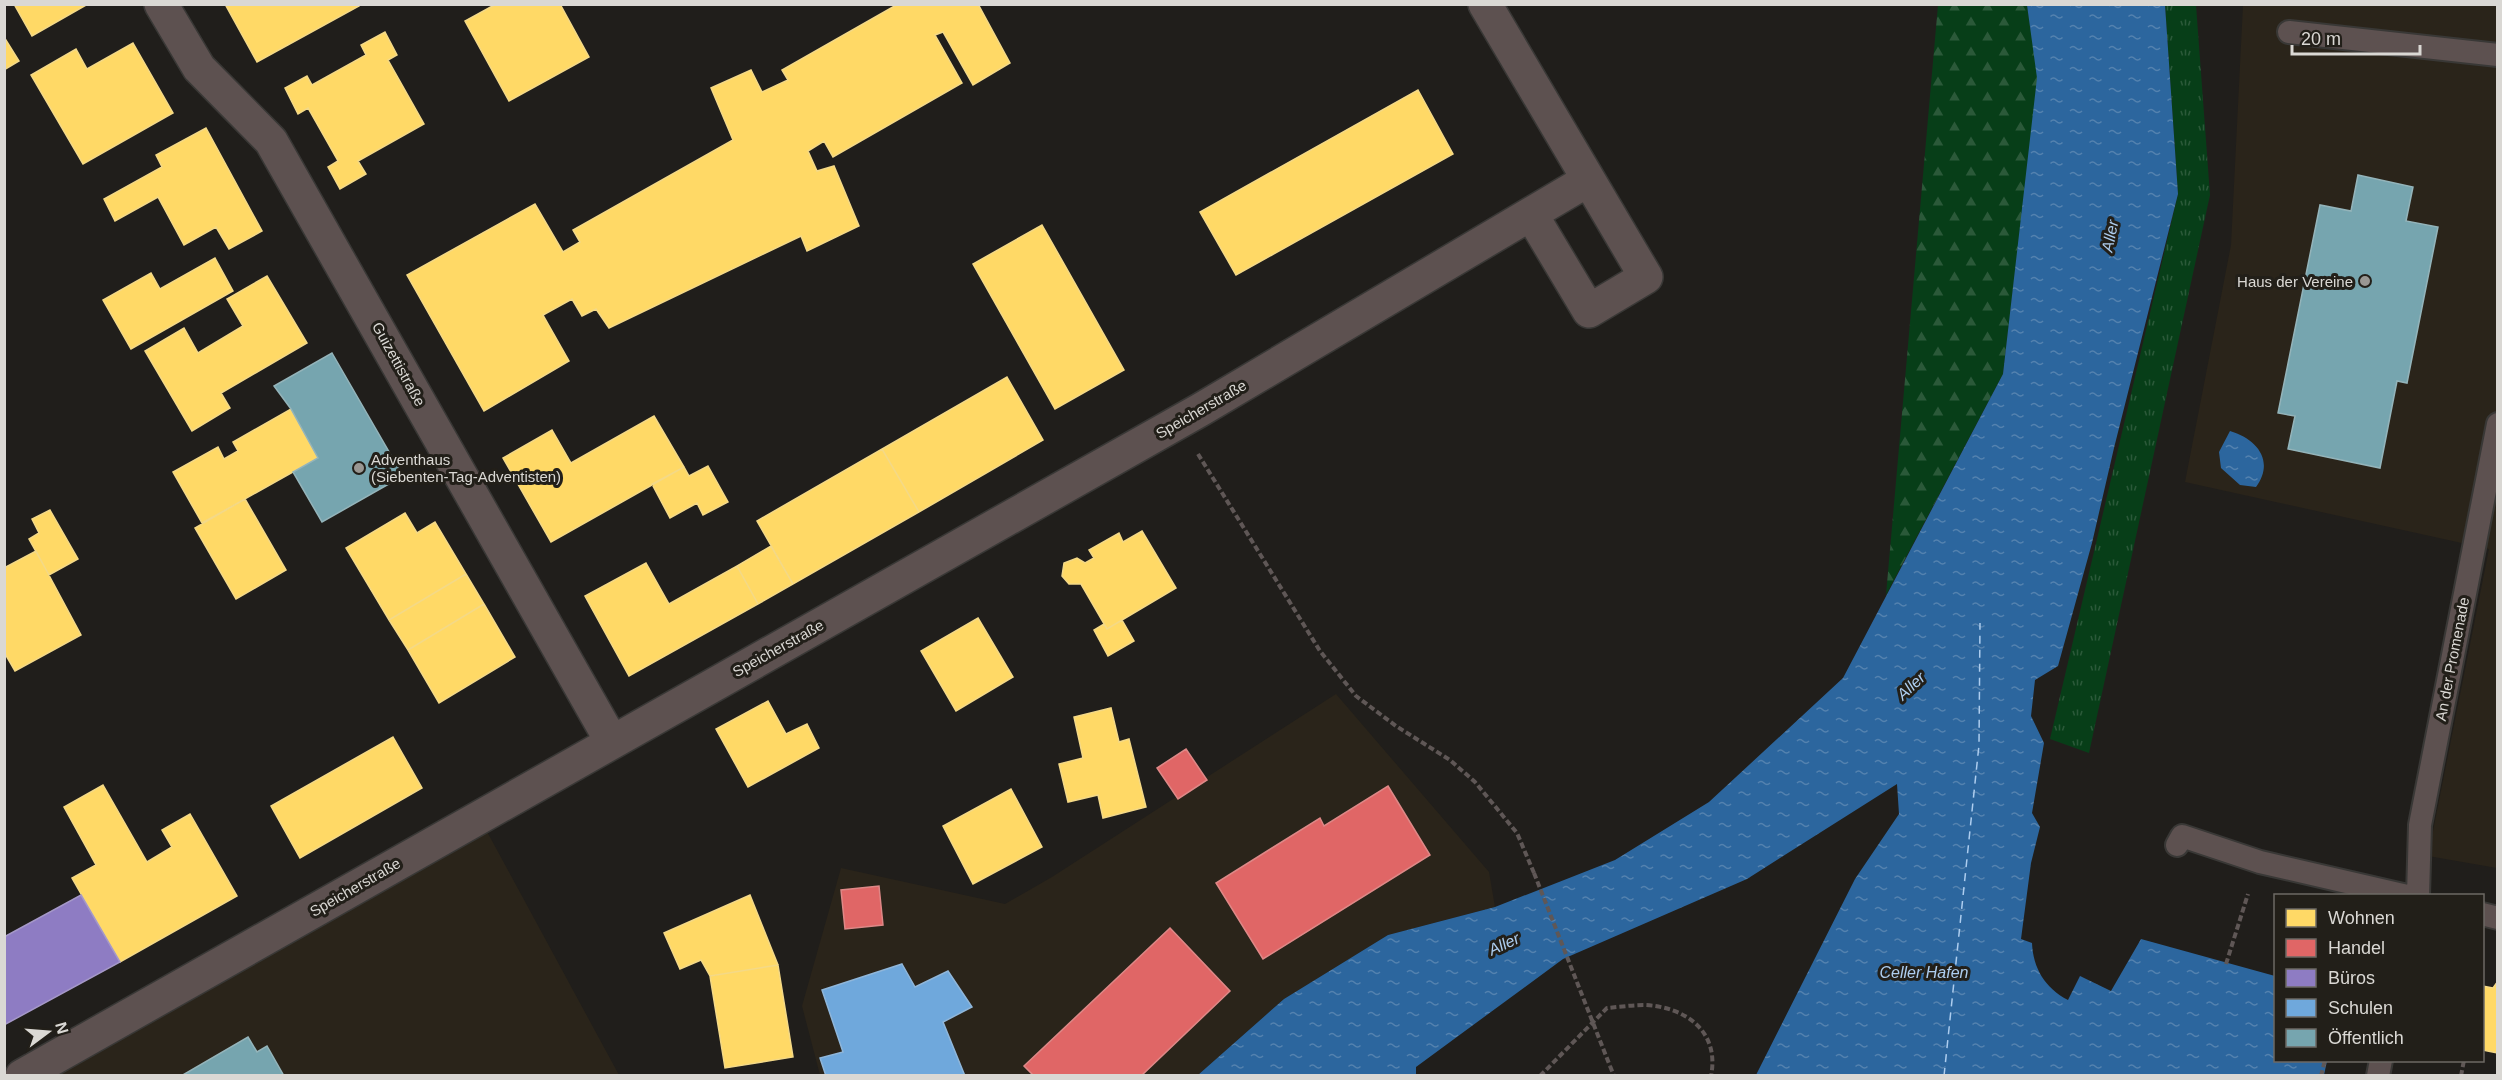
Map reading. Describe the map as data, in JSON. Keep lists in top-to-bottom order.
{
  "streets": {
    "street": ["Guizettistraße", "Speicherstraße"],
    "lane": ["An der Promenade"]
  },
  "crossings": [
    ["Guizettistraße", "Speicherstraße"]
  ],
  "water": ["Aller", "Celler Hafen"],
  "places": ["Haus der Vereine", "Adventhaus (Siebenten-Tag-Adventisten)"],
  "legend": [
    "Wohnen",
    "Handel",
    "Büros",
    "Schulen",
    "Öffentlich"
  ],
  "scale_bar": "20 m",
  "north": "right"
}
